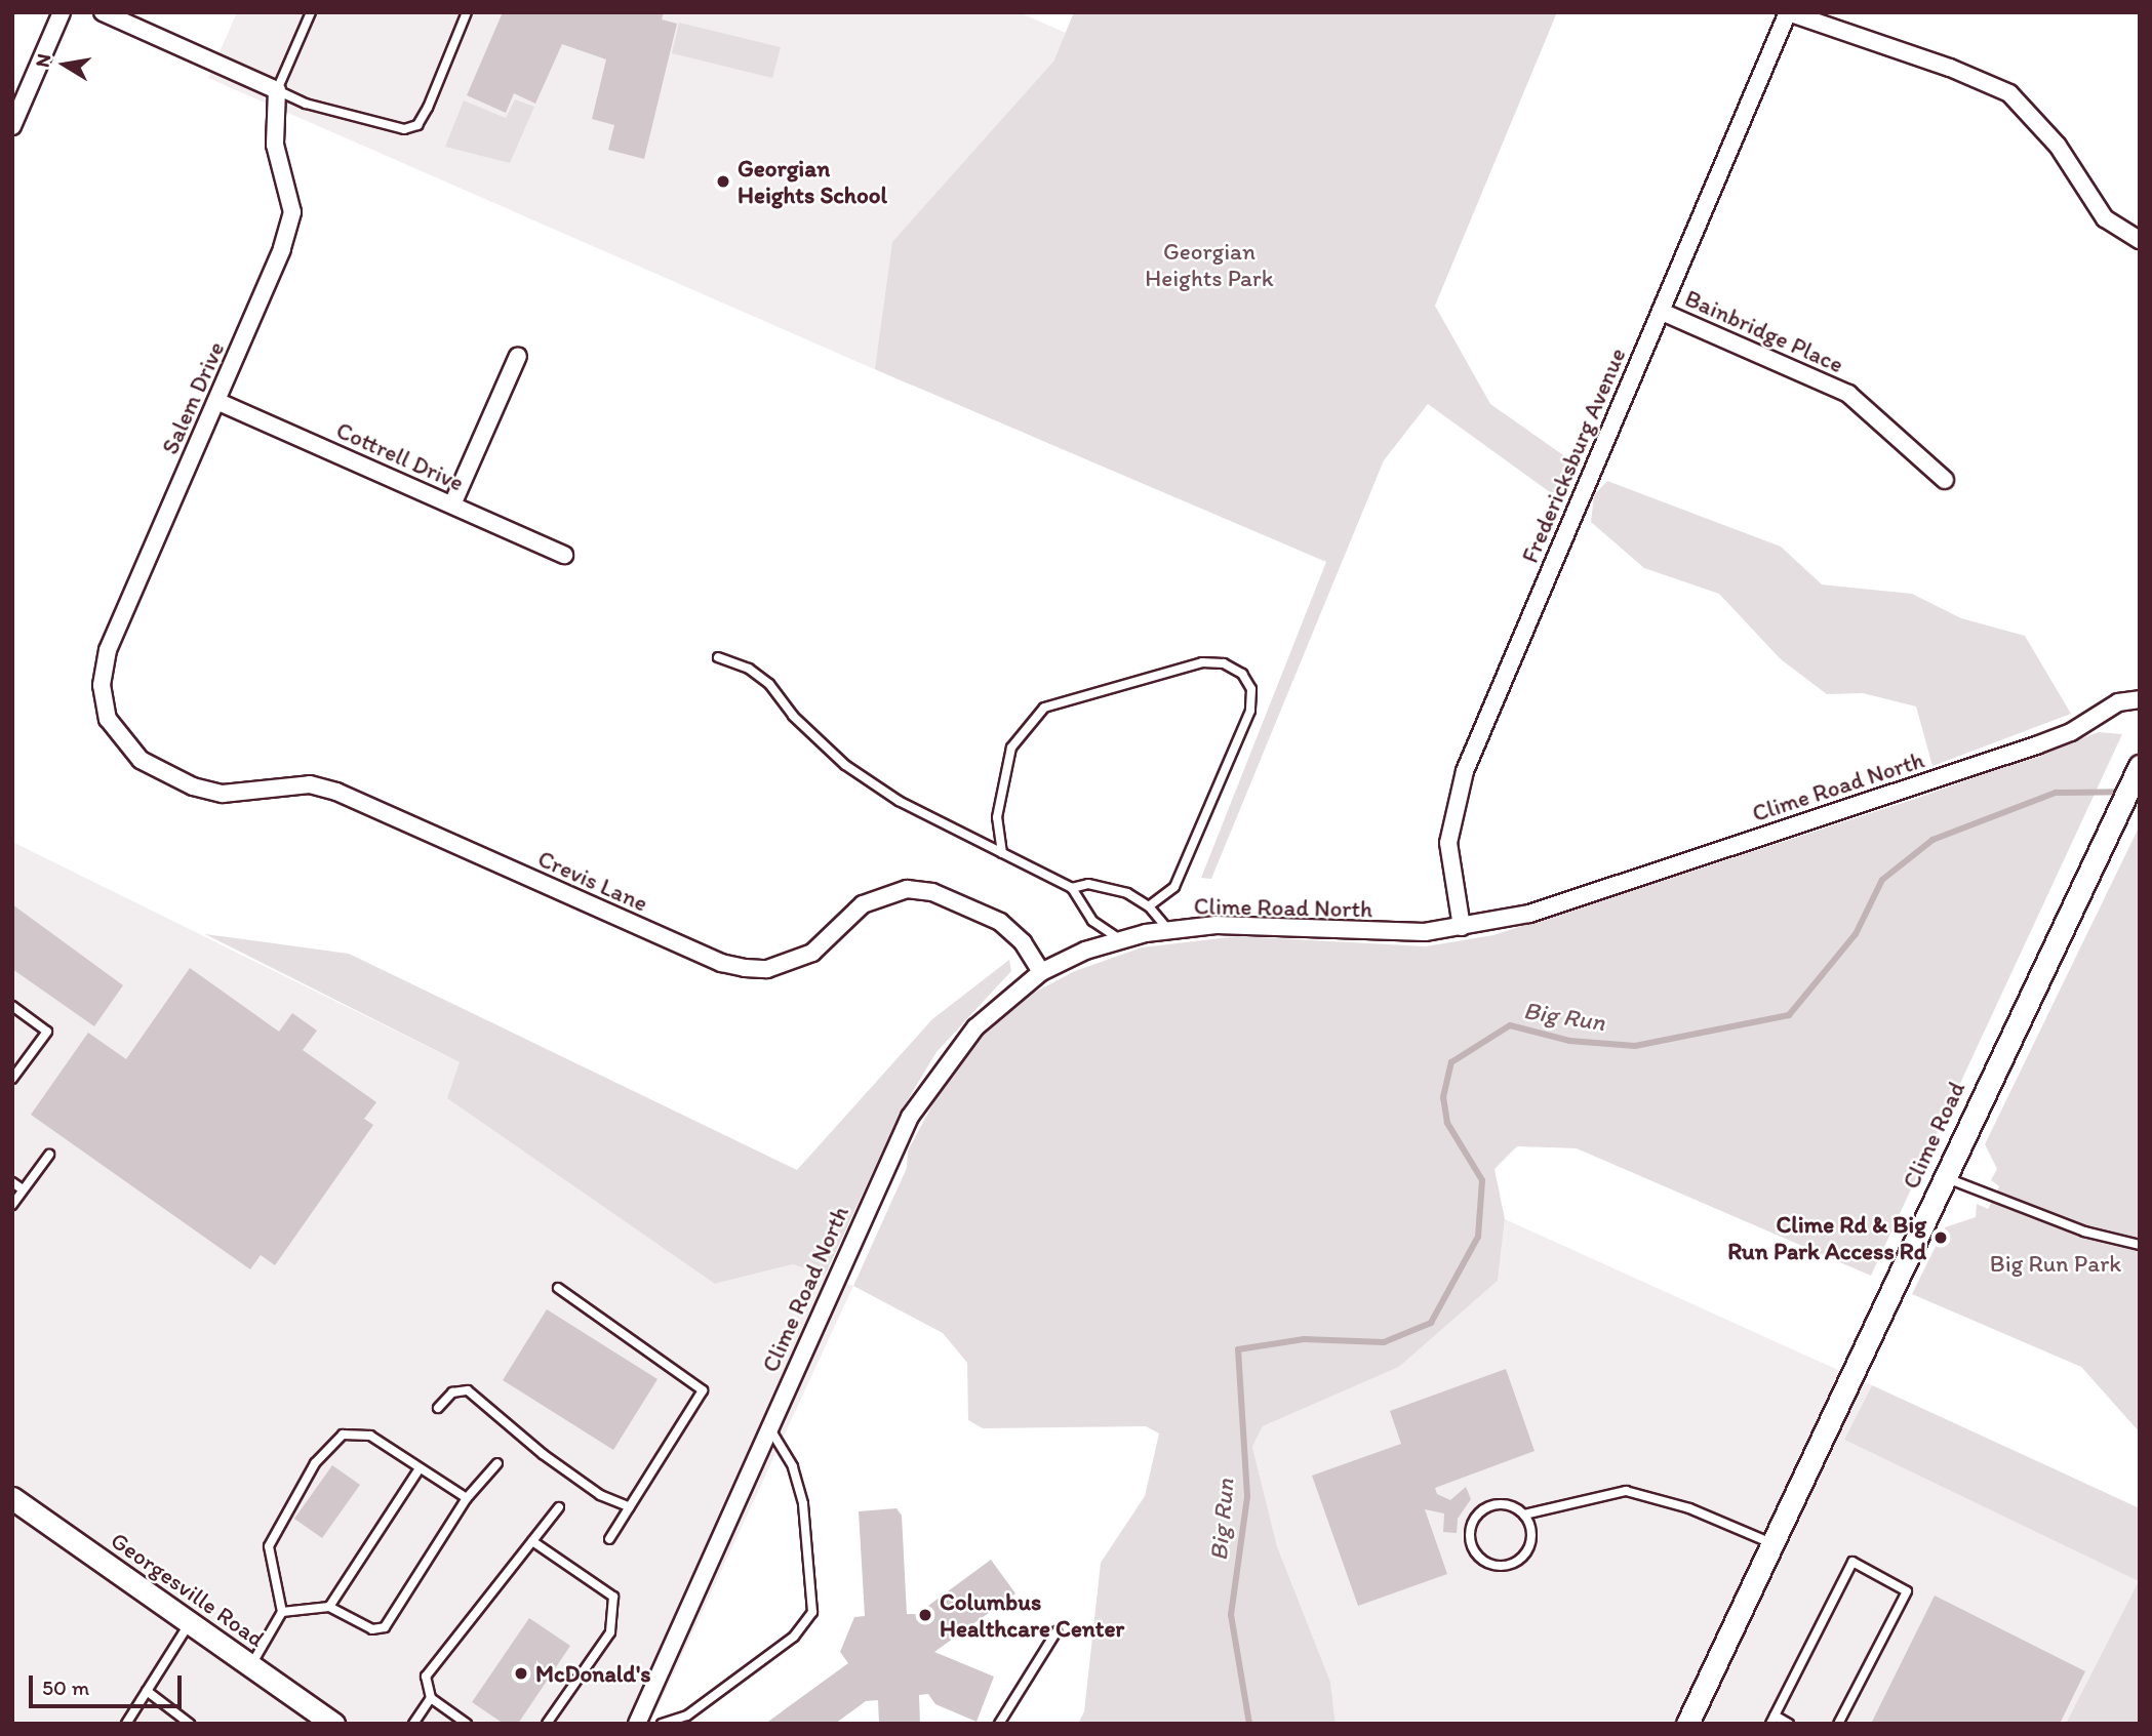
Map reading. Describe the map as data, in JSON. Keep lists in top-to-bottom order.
{
  "streets": {
    "main road": ["Clime Road", "Georgesville Road"],
    "street": [
      "Bainbridge Place",
      "Salem Drive",
      "Fredericksburg Avenue",
      "Cottrell Drive",
      "Clime Road North",
      "Crevis Lane"
    ]
  },
  "crossings": [
    ["Bainbridge Place", "Fredericksburg Avenue"],
    ["Salem Drive", "Cottrell Drive"],
    ["Salem Drive", "Crevis Lane"],
    ["Fredericksburg Avenue", "Clime Road North"],
    ["Clime Road North", "Crevis Lane"]
  ],
  "water": ["Big Run"],
  "parks": ["Georgian Heights Park", "Big Run Park"],
  "places": [
    "Georgian Heights School",
    "Clime Rd & Big Run Park Access Rd",
    "Columbus Healthcare Center",
    "McDonald's"
  ],
  "scale_bar": "50 m",
  "north": "left"
}
